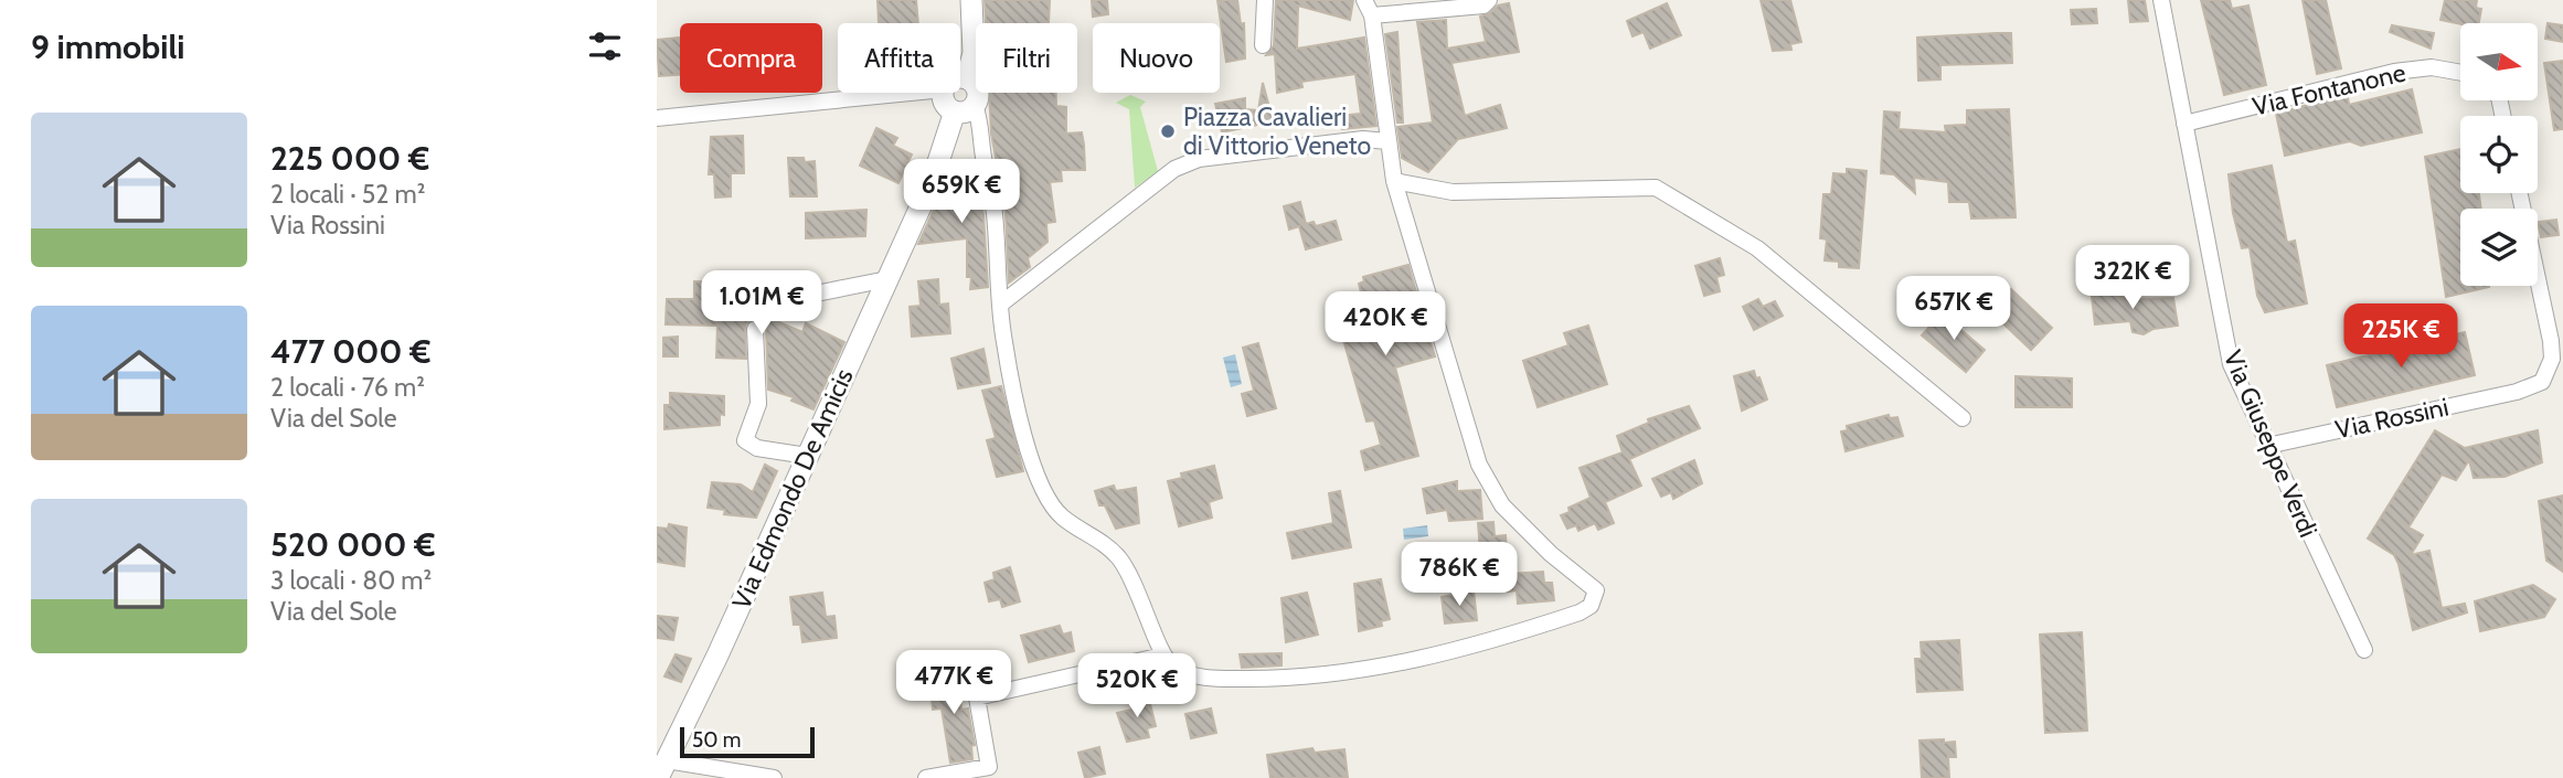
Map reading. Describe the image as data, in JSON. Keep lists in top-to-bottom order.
{
  "streets": {
    "street": [
      "Via Fontanone",
      "Via Rossini",
      "Via Giuseppe Verdi",
      "Via Edmondo De Amicis"
    ]
  },
  "crossings": [
    ["Via Fontanone", "Via Giuseppe Verdi"],
    ["Via Rossini", "Via Giuseppe Verdi"]
  ],
  "places": ["Piazza Cavalieri di Vittorio Veneto"],
  "scale_bar": "50 m",
  "north": "right",
  "page": {
    "heading": "9 immobili",
    "chip": [
      "Compra",
      "Affitta",
      "Filtri",
      "Nuovo"
    ],
    "list": [
      {
        "name": "225 000 €",
        "note": "2 locali · 52 m² · Via Rossini"
      },
      {
        "name": "477 000 €",
        "note": "2 locali · 76 m² · Via del Sole"
      },
      {
        "name": "520 000 €",
        "note": "3 locali · 80 m² · Via del Sole"
      }
    ],
    "price": [
      "659K €",
      "322K €",
      "1.01M €",
      "657K €",
      "420K €",
      "225K €",
      "786K €",
      "477K €",
      "520K €"
    ],
    "scale": "50 m"
  }
}
